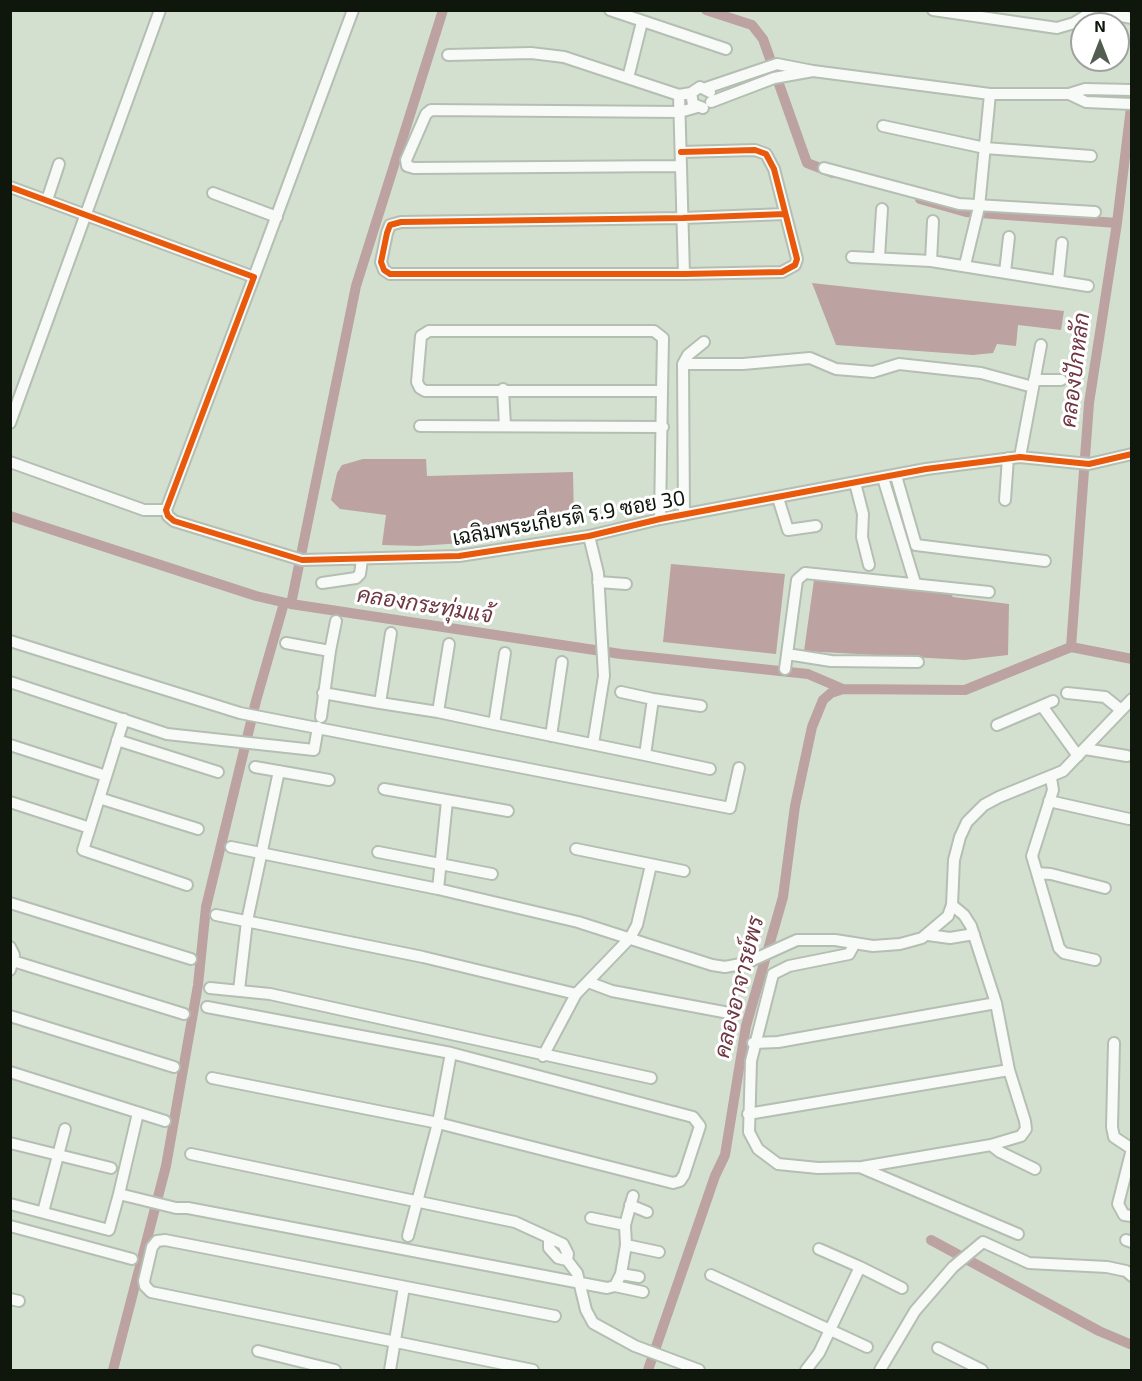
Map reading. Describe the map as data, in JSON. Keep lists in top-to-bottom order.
{
  "streets": {
    "street": ["เฉลิมพระเกียรติ ร.9 ซอย 30"]
  },
  "water": ["คลองปักหลัก", "คลองกระทุ่มแจ้", "คลองอาจารย์พร"],
  "north": "top"
}
